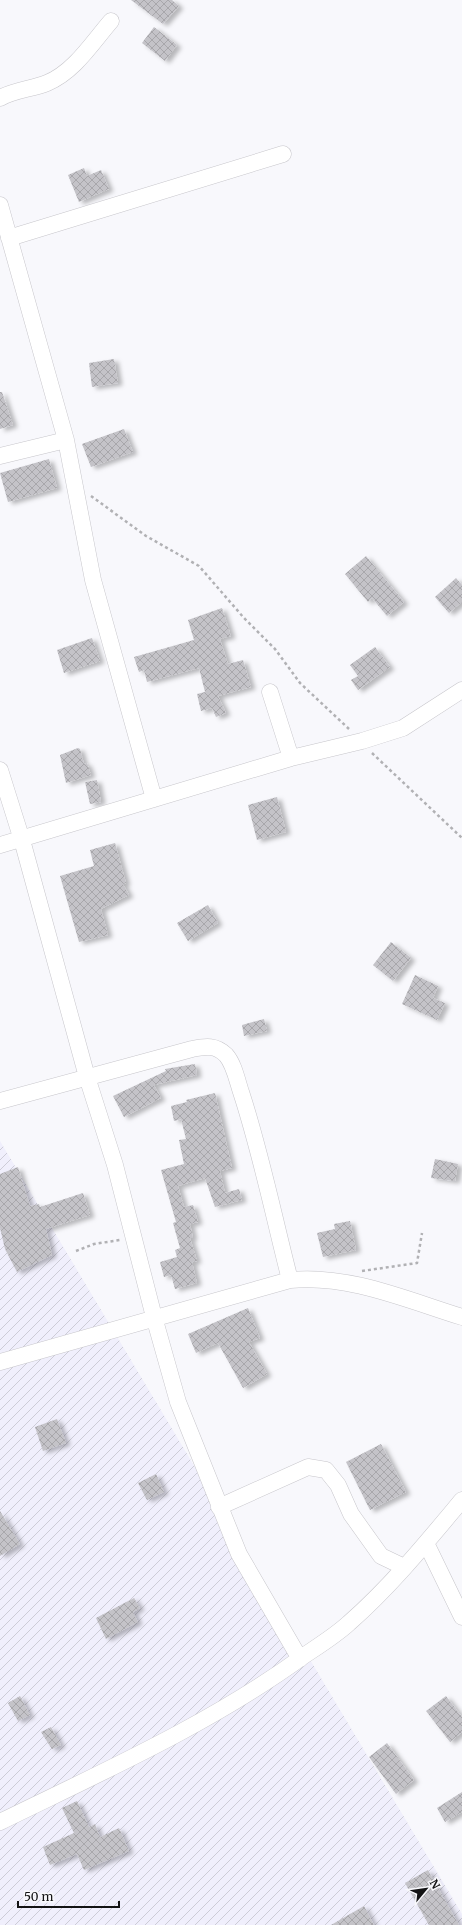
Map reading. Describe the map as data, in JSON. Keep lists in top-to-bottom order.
{
  "scale_bar": "50 m",
  "north": "top right"
}
